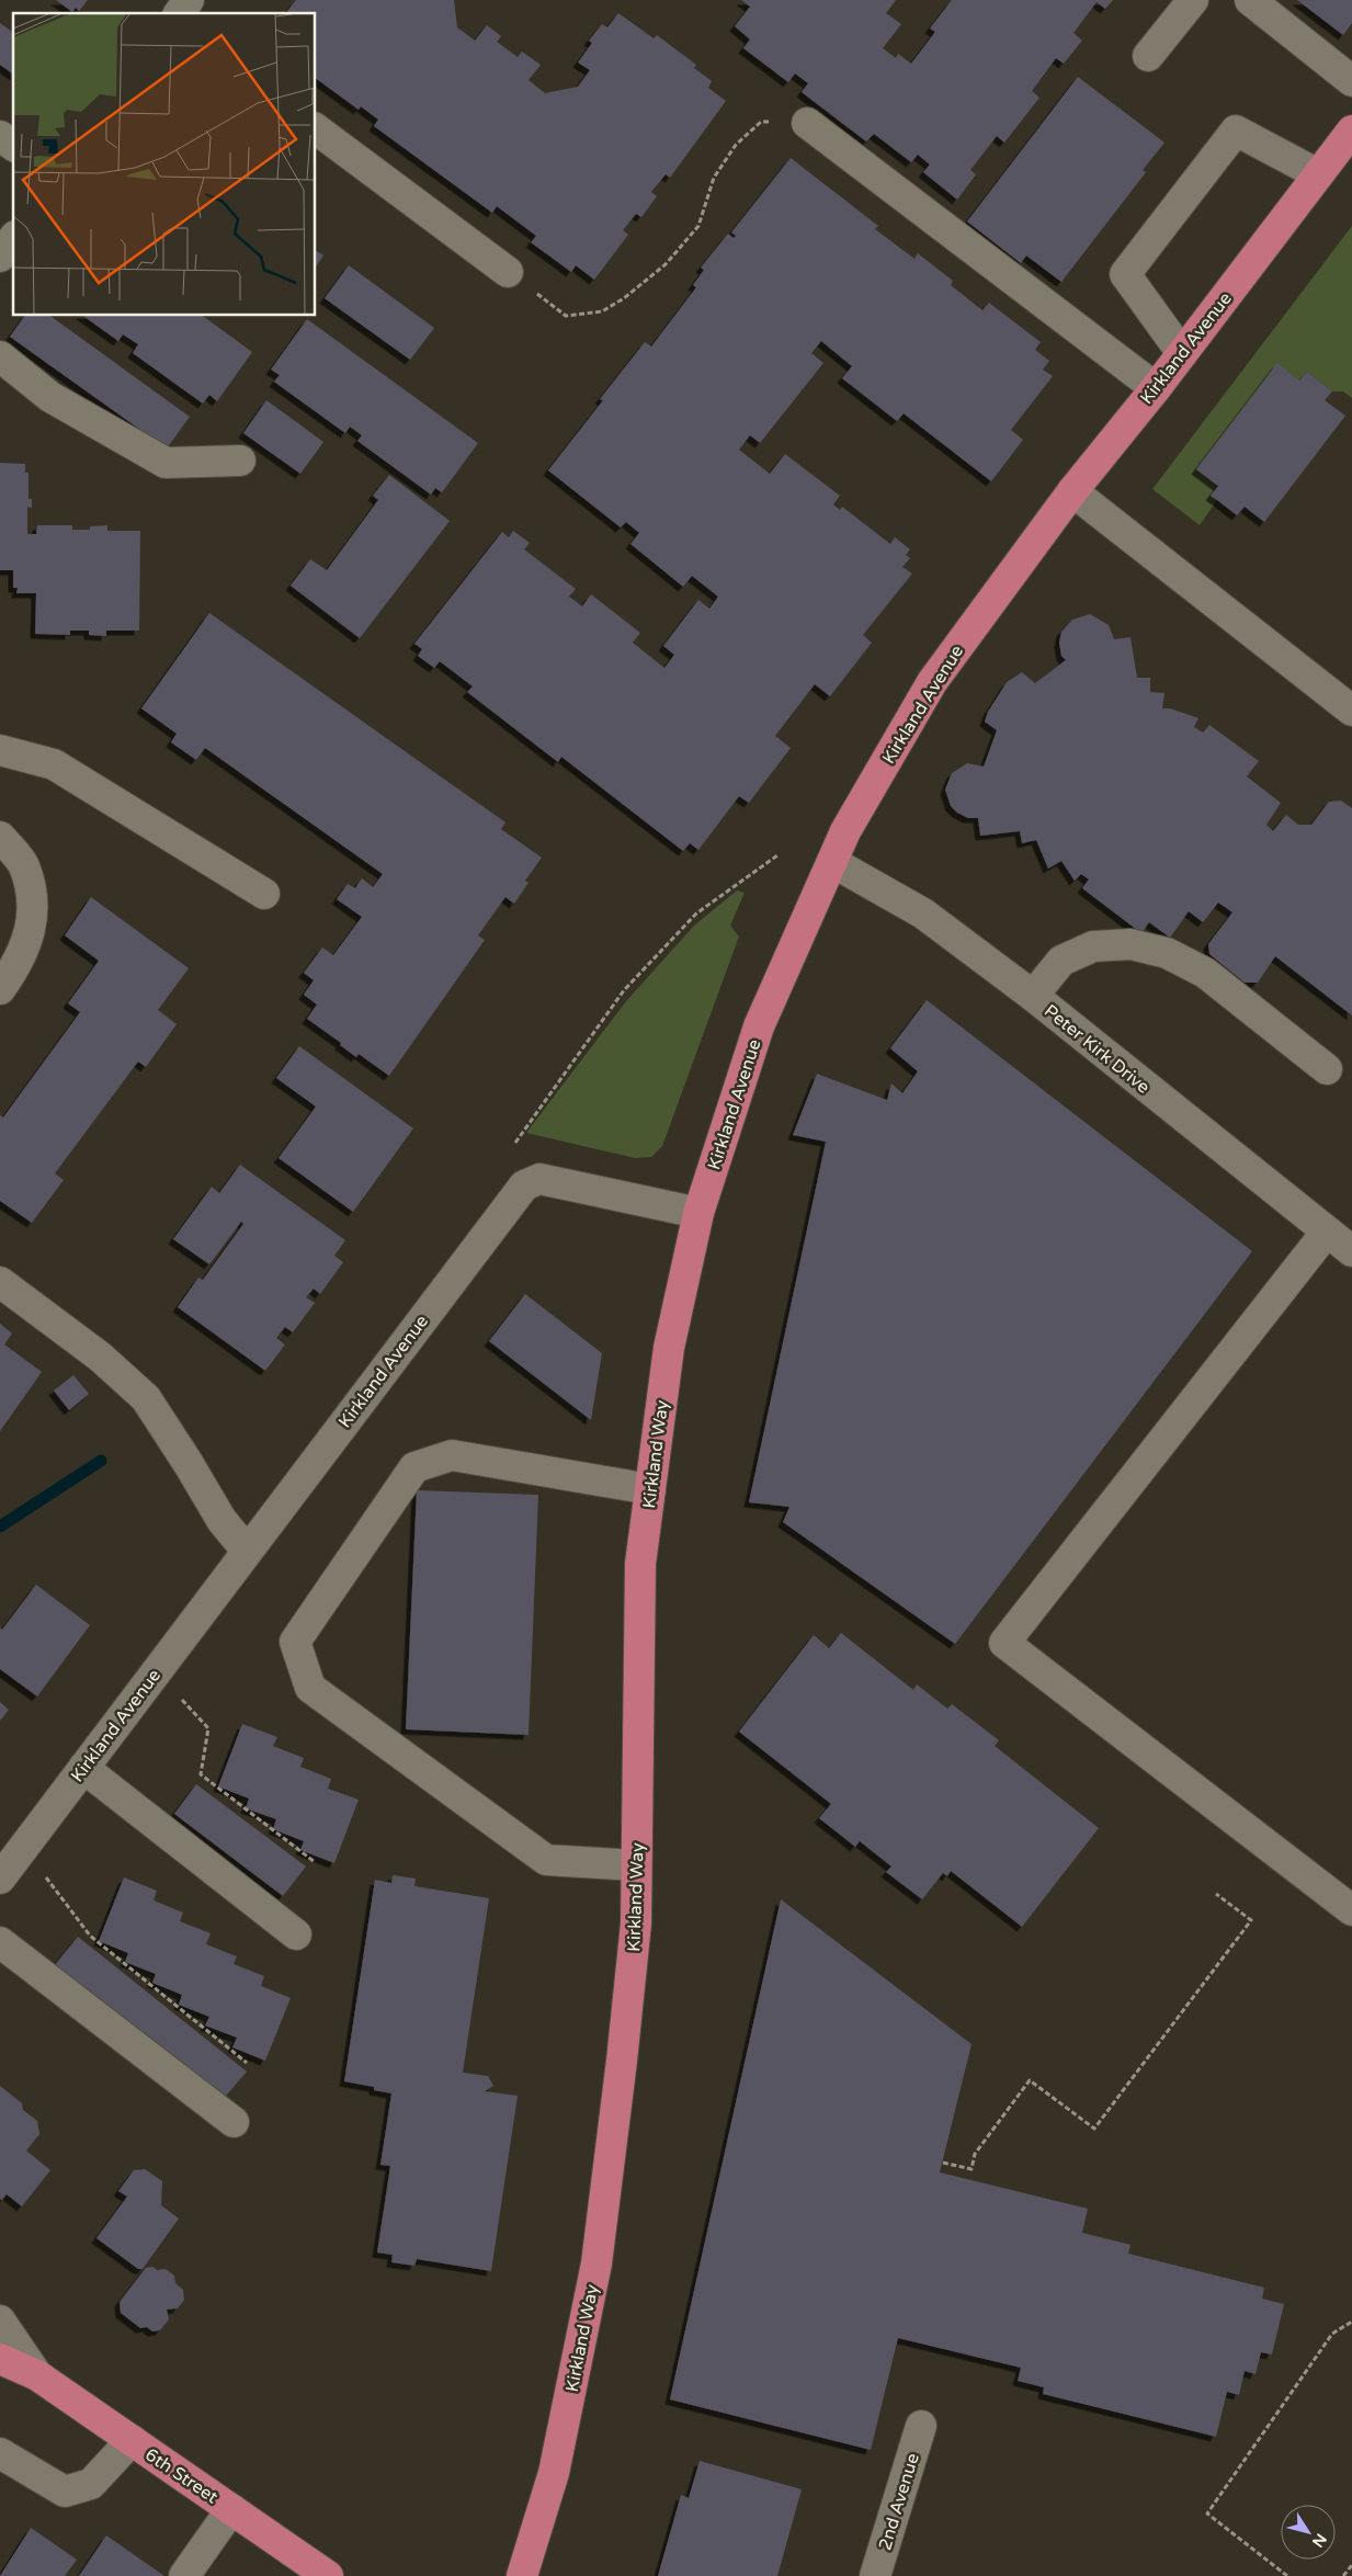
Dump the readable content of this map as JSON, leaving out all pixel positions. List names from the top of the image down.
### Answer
{
  "streets": {
    "main road": ["Kirkland Avenue", "Kirkland Way", "6th Street"],
    "street": ["Peter Kirk Drive", "2nd Avenue"]
  },
  "crossings": [
    ["Kirkland Avenue", "Peter Kirk Drive"],
    ["Kirkland Avenue", "Kirkland Way"]
  ],
  "north": "bottom right"
}
